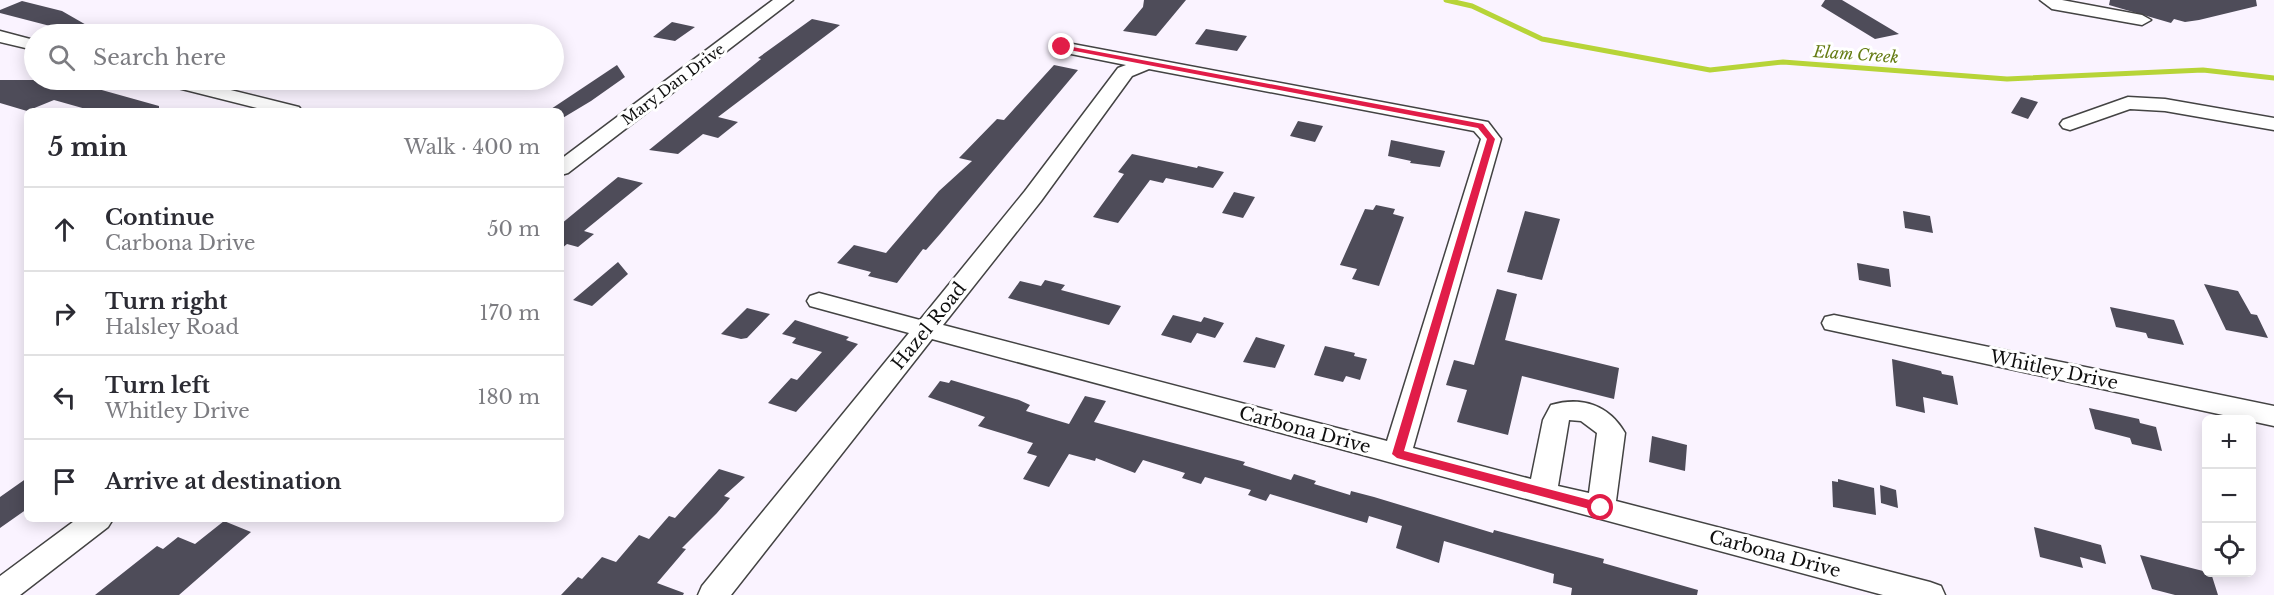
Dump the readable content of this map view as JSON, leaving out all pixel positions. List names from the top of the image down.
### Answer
{
  "streets": {
    "street": [
      "Mary Dan Drive",
      "Hazel Road",
      "Whitley Drive",
      "Carbona Drive"
    ]
  },
  "crossings": [
    ["Hazel Road", "Carbona Drive"]
  ],
  "water": ["Elam Creek"],
  "page": {
    "search": "Search here",
    "heading": ["5 min", "Walk · 400 m"],
    "list": [
      ["Continue", "Carbona Drive", "50 m"],
      ["Turn right", "Halsley Road", "170 m"],
      ["Turn left", "Whitley Drive", "180 m"],
      "Arrive at destination"
    ],
    "map_buttons": ["+", "−"]
  }
}
